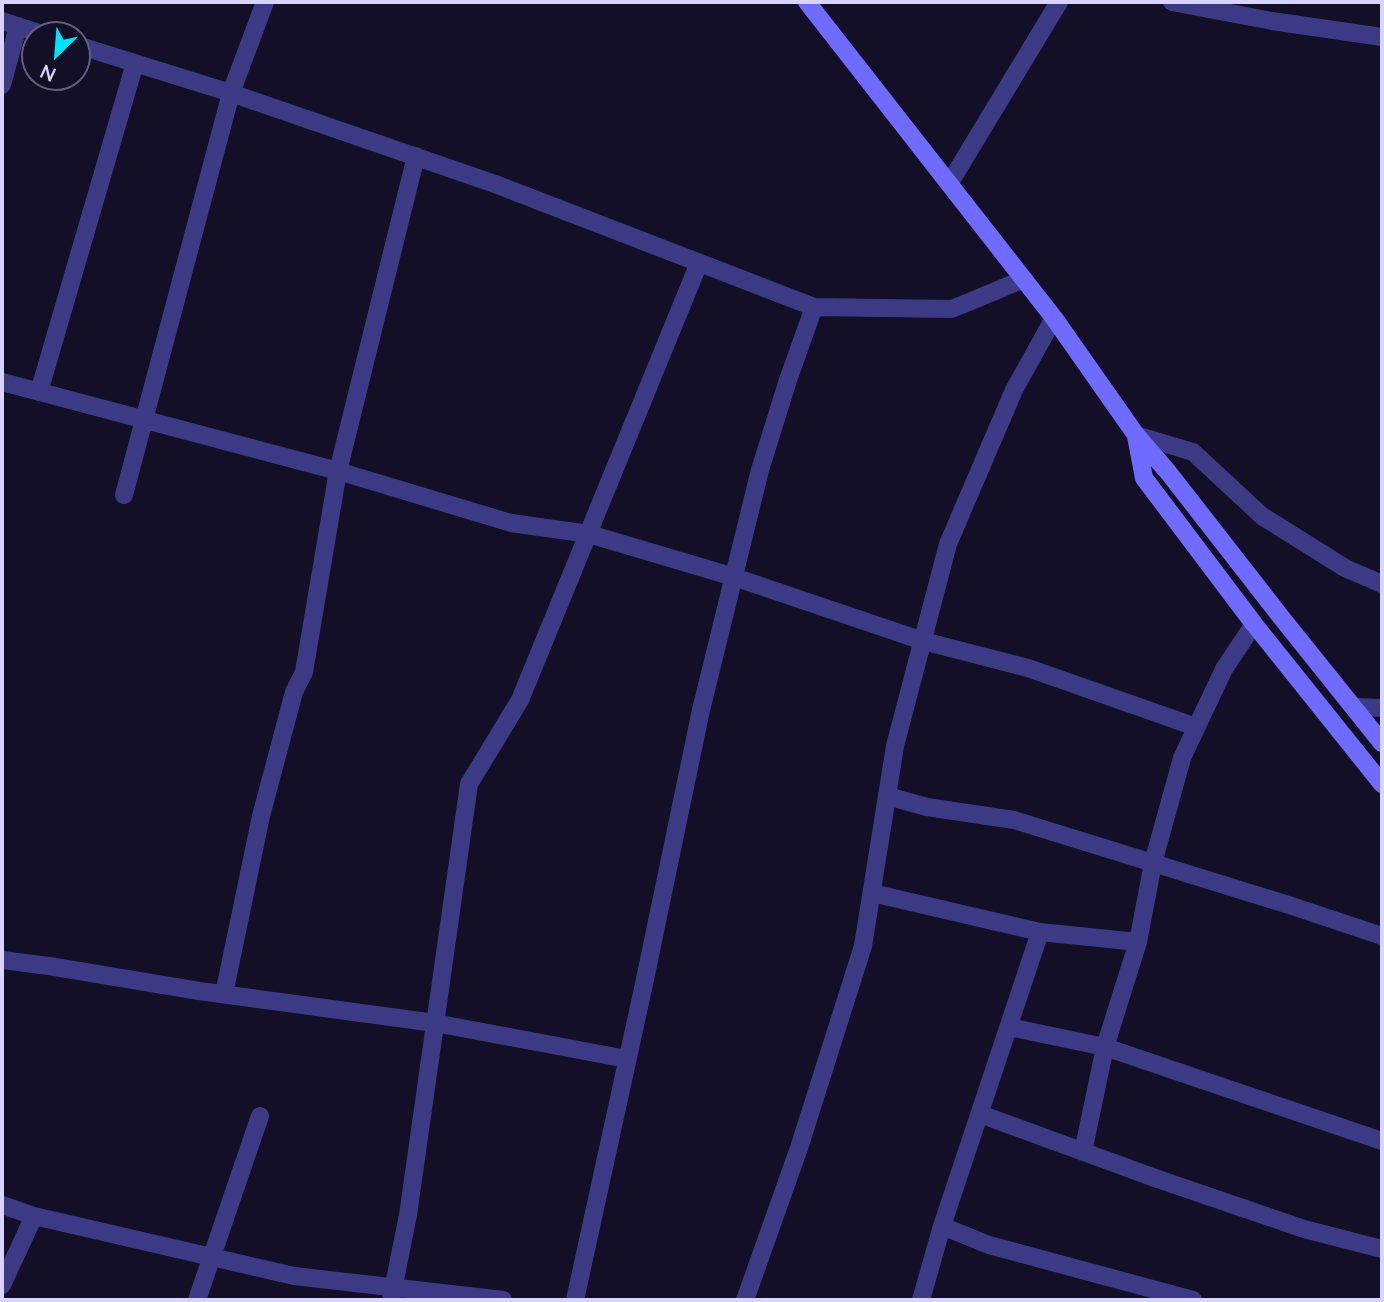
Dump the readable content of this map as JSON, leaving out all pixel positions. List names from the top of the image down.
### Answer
{
  "north": "bottom left"
}
